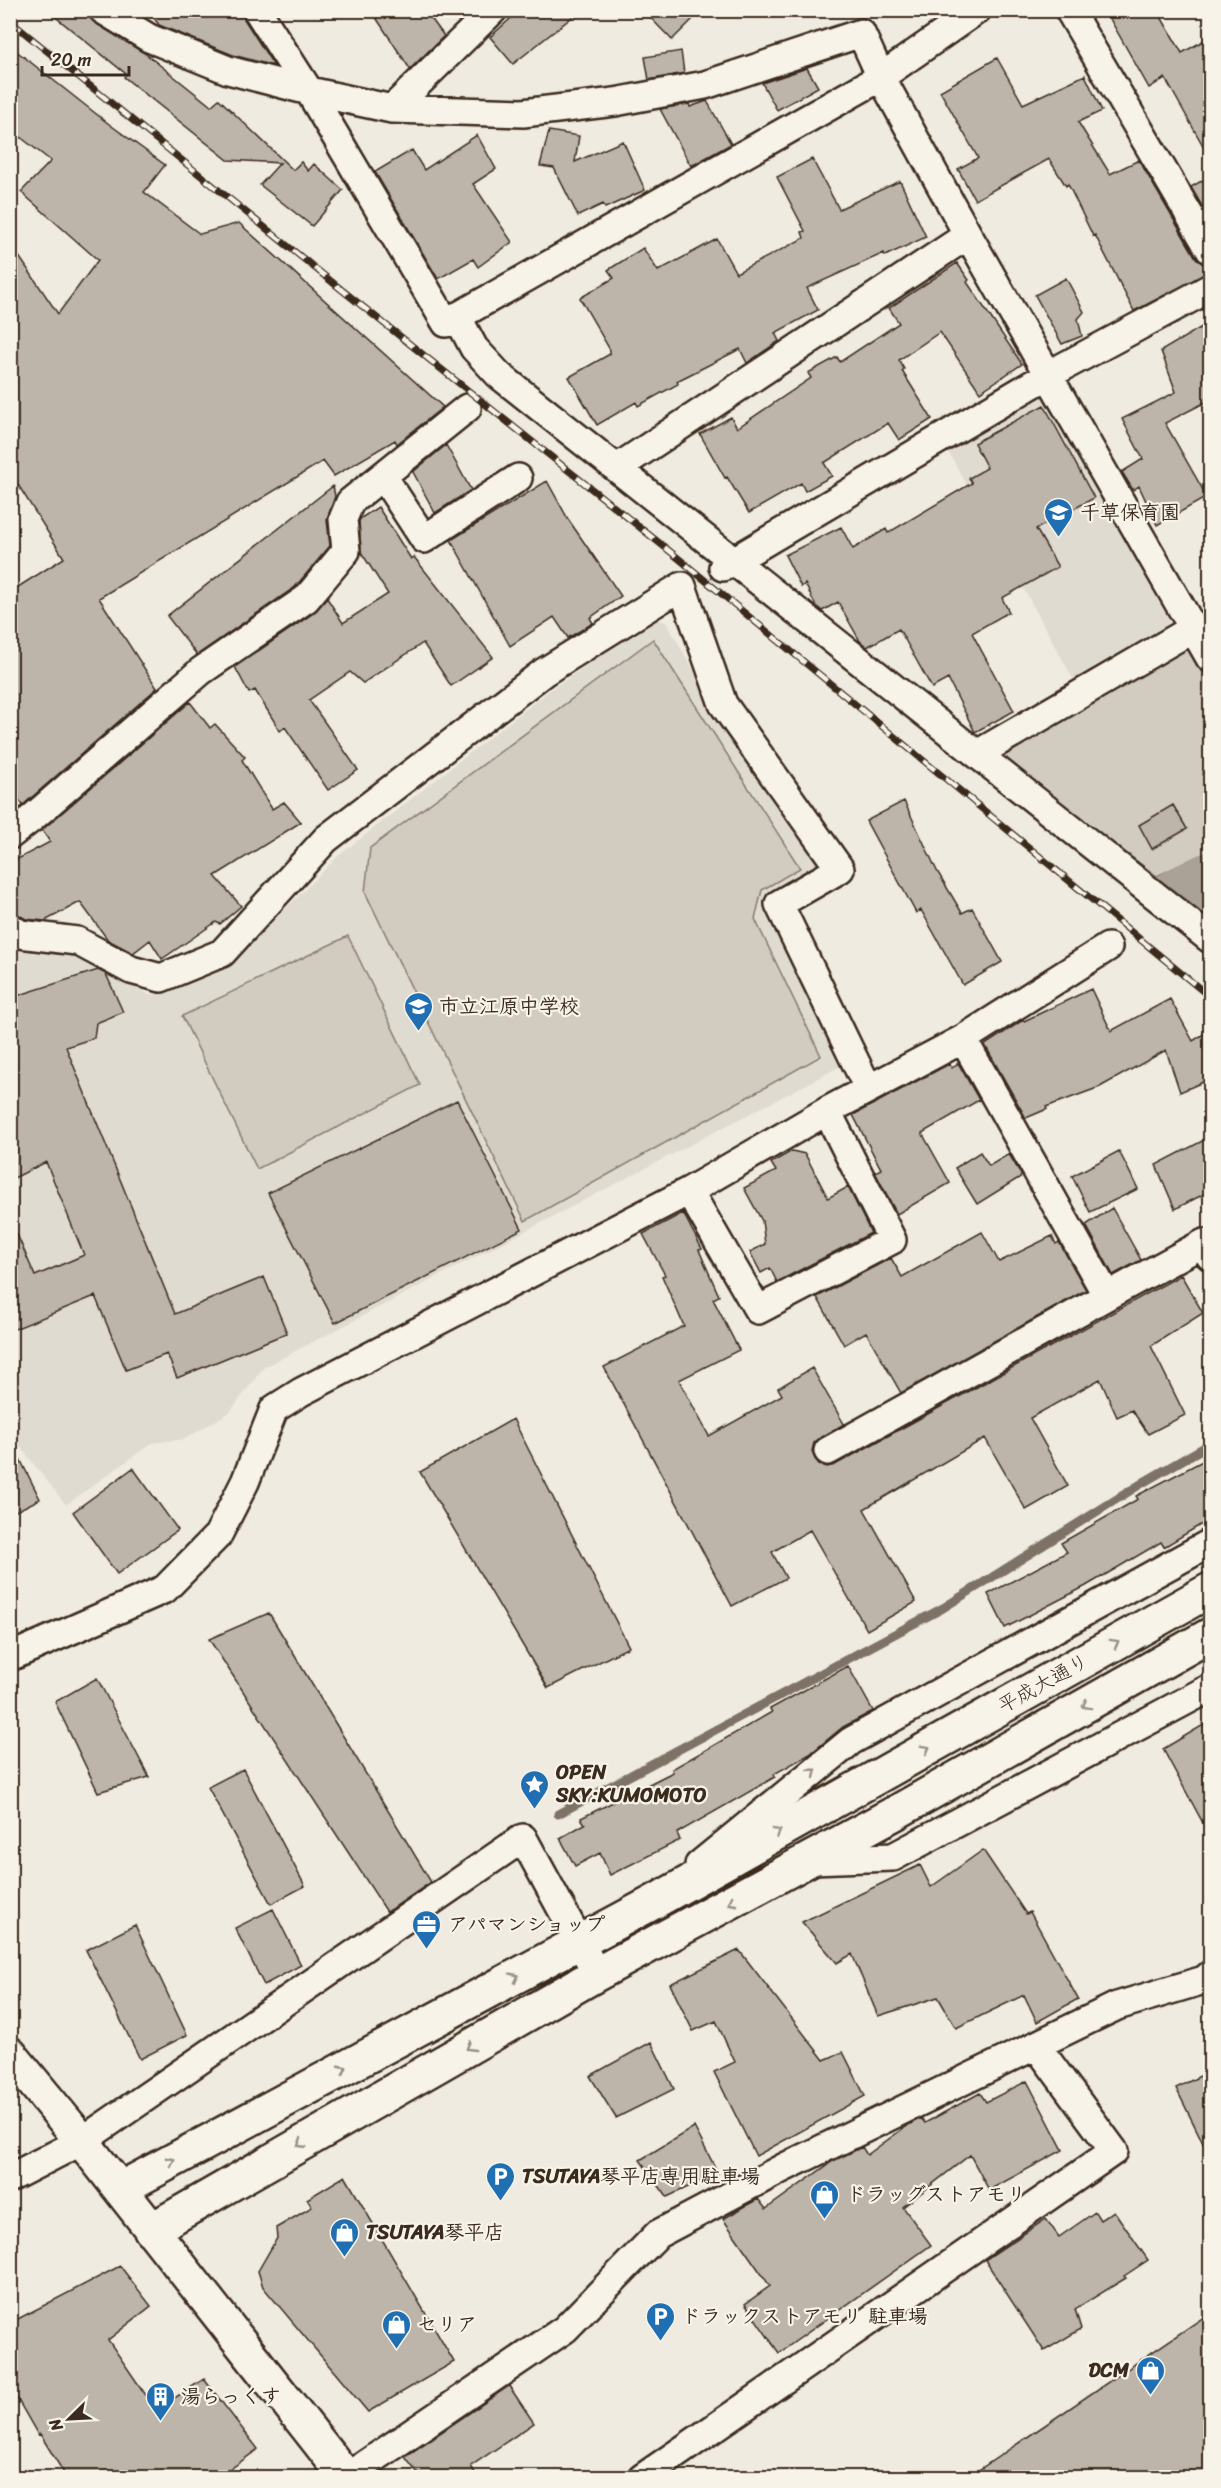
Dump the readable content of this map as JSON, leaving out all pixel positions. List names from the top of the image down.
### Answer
{
  "streets": {
    "street": ["平成大通り"]
  },
  "places": {
    "school or university": ["千草保育園", "市立江原中学校"],
    "place": ["OPEN SKY:KUMOMOTO"],
    "office": ["アパマンショップ"],
    "parking": ["TSUTAYA琴平店専用駐車場", "ドラックストアモリ 駐車場"],
    "shop": [
      "ドラッグストアモリ",
      "TSUTAYA琴平店",
      "セリア",
      "DCM"
    ],
    "building": ["湯らっくす"]
  },
  "scale_bar": "20 m",
  "north": "bottom left"
}
